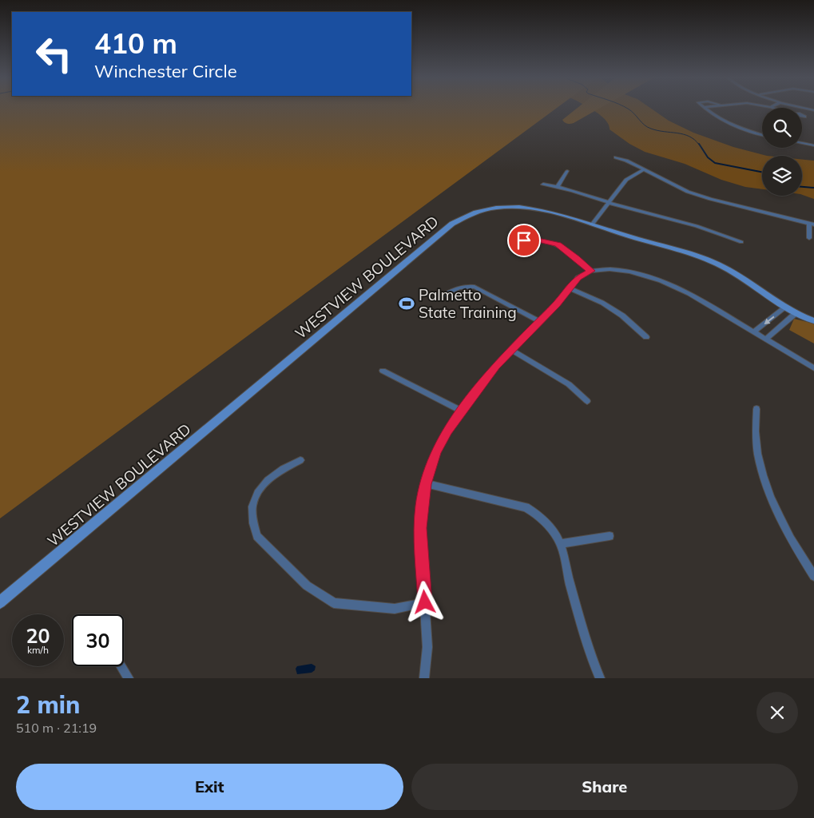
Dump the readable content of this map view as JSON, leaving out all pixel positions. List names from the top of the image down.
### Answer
{
  "streets": {
    "street": ["WESTVIEW BOULEVARD"]
  },
  "places": {
    "sports": ["Palmetto State Training"]
  },
  "page": {
    "turn": ["410 m", "Winchester Circle"],
    "speed": "20 km/h",
    "limit": "30",
    "heading": ["2 min", "510 m · 21:19"],
    "buttons": ["Exit", "Share"]
  }
}
